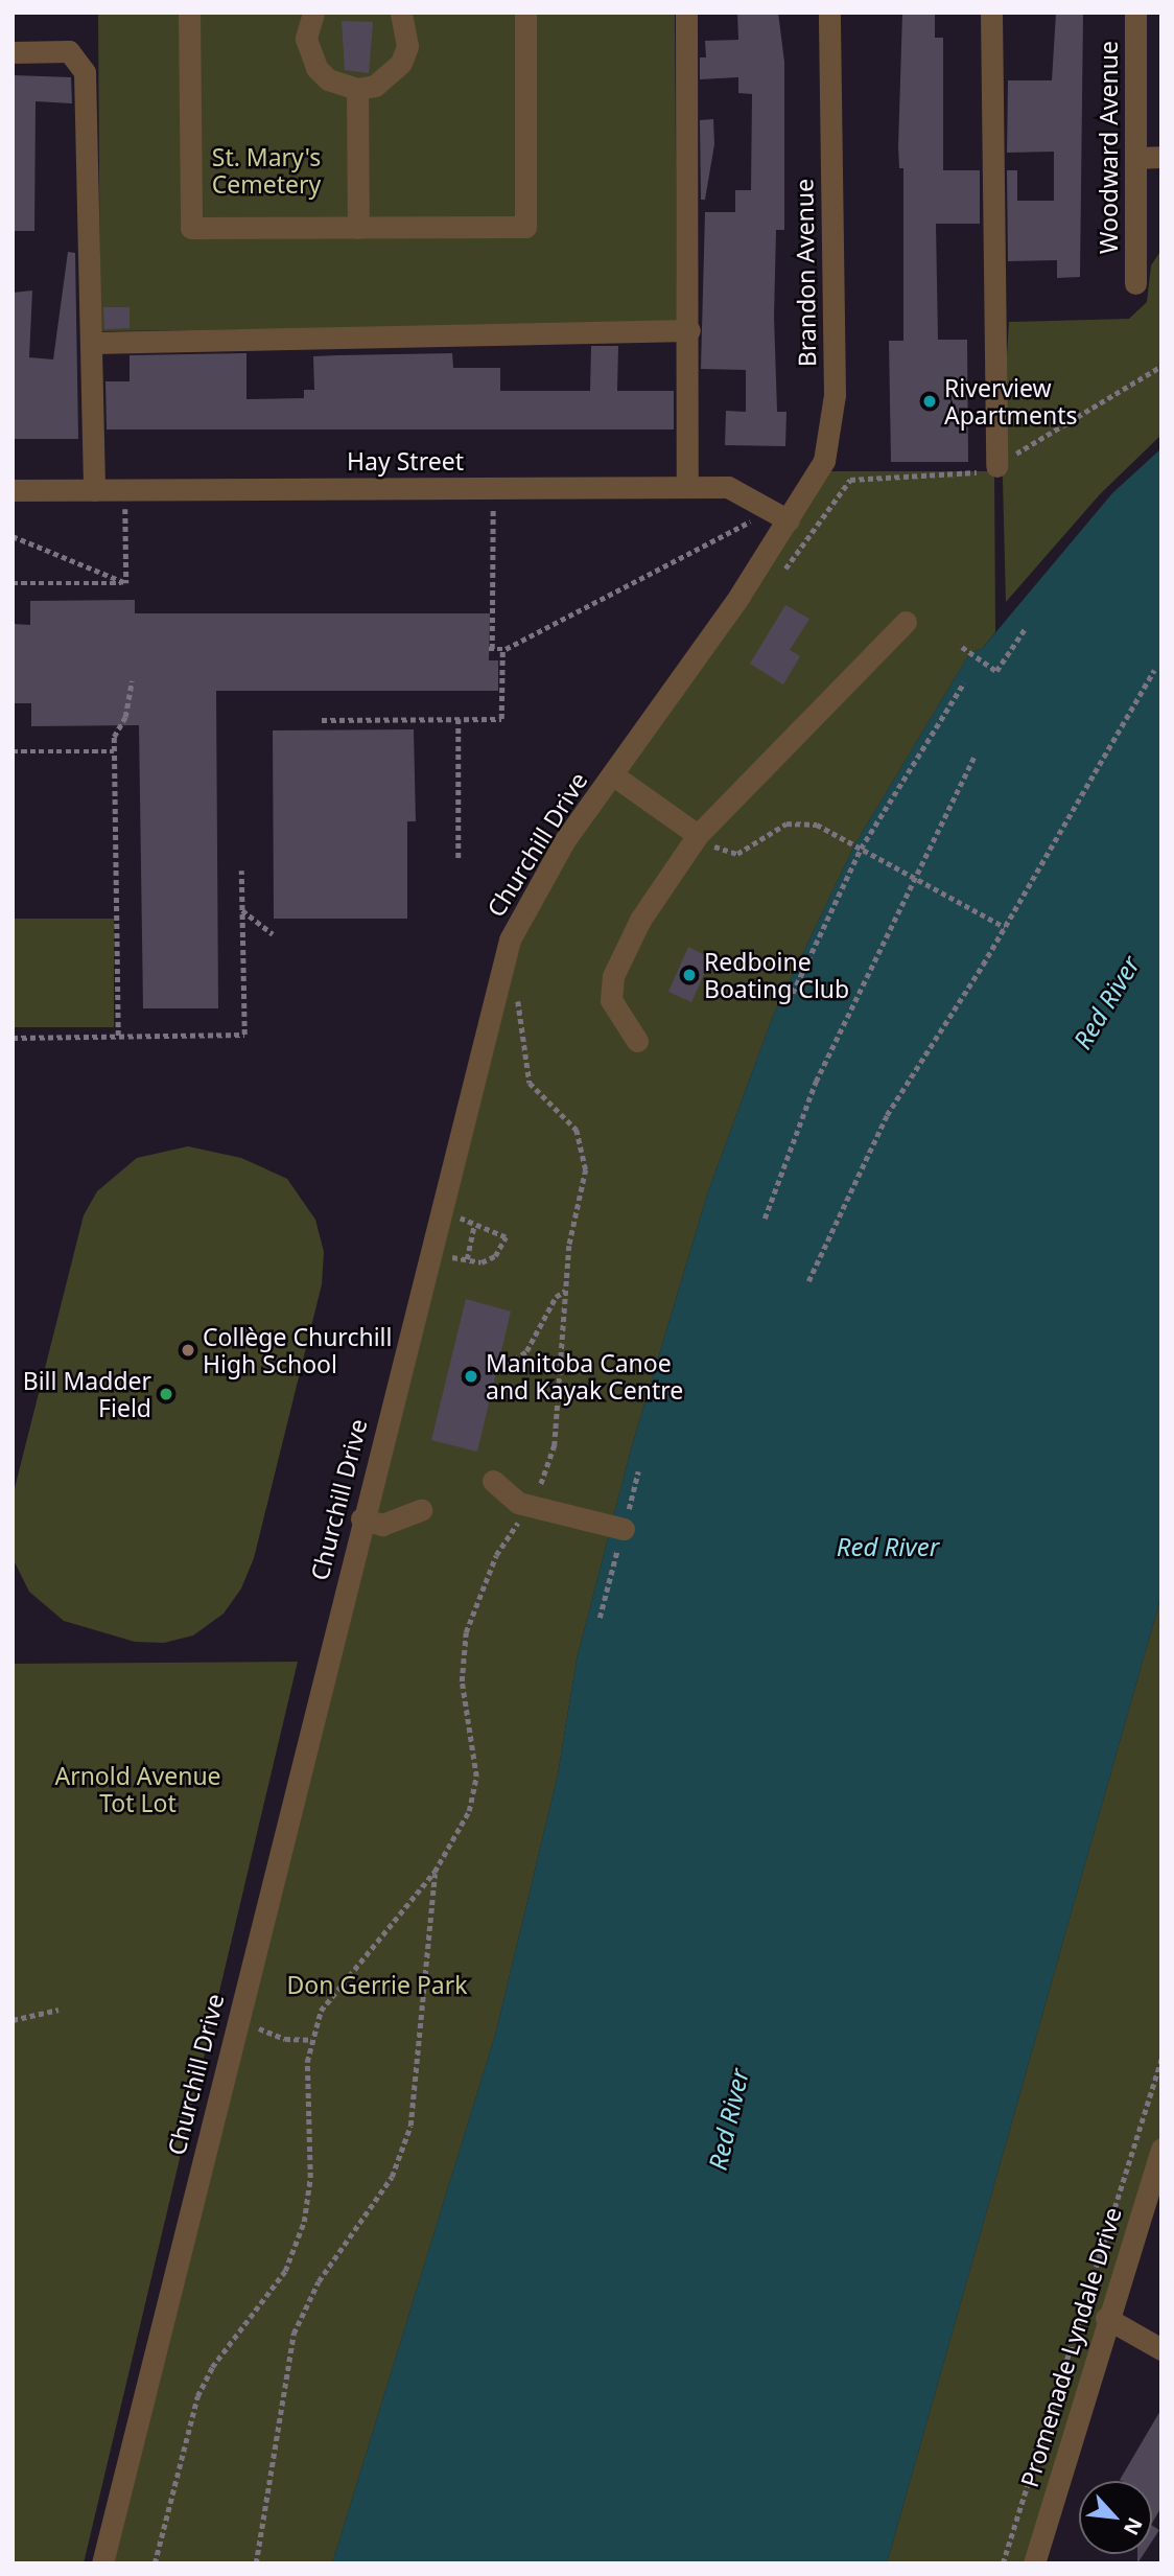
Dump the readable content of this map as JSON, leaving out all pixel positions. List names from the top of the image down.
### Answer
{
  "streets": {
    "street": [
      "Woodward Avenue",
      "Brandon Avenue",
      "Hay Street",
      "Churchill Drive",
      "Promenade Lyndale Drive"
    ]
  },
  "crossings": [
    ["Brandon Avenue", "Hay Street"],
    ["Brandon Avenue", "Churchill Drive"],
    ["Hay Street", "Churchill Drive"]
  ],
  "water": ["Red River"],
  "parks": ["St. Mary's Cemetery", "Arnold Avenue Tot Lot", "Don Gerrie Park"],
  "places": [
    "Riverview Apartments",
    "Redboine Boating Club",
    "Collège Churchill High School",
    "Manitoba Canoe and Kayak Centre",
    "Bill Madder Field"
  ],
  "north": "bottom right"
}
